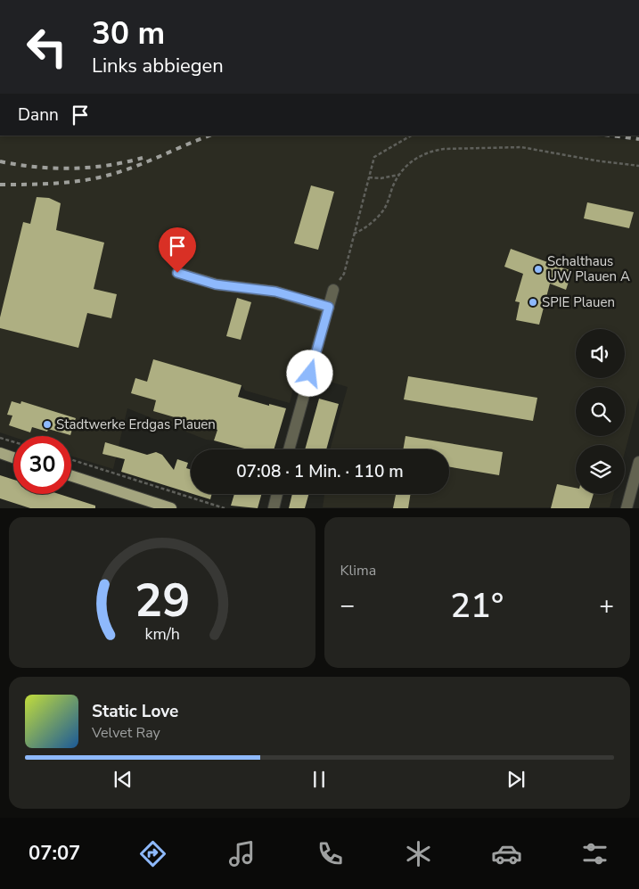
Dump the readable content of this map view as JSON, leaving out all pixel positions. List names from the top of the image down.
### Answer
{
  "places": ["Schalthaus UW Plauen A", "SPIE Plauen", "Stadtwerke Erdgas Plauen"],
  "page": {
    "turn": ["30 m", "Links abbiegen"],
    "then": "Dann",
    "limit": "30",
    "trip": "07:08 · 1 Min. · 110 m",
    "tile": "Klima",
    "heat": ["−", "21°", "+"],
    "song": ["Static Love", "Velvet Ray"],
    "tabs": "07:07",
    "gauge": ["29", "km/h"]
  }
}
